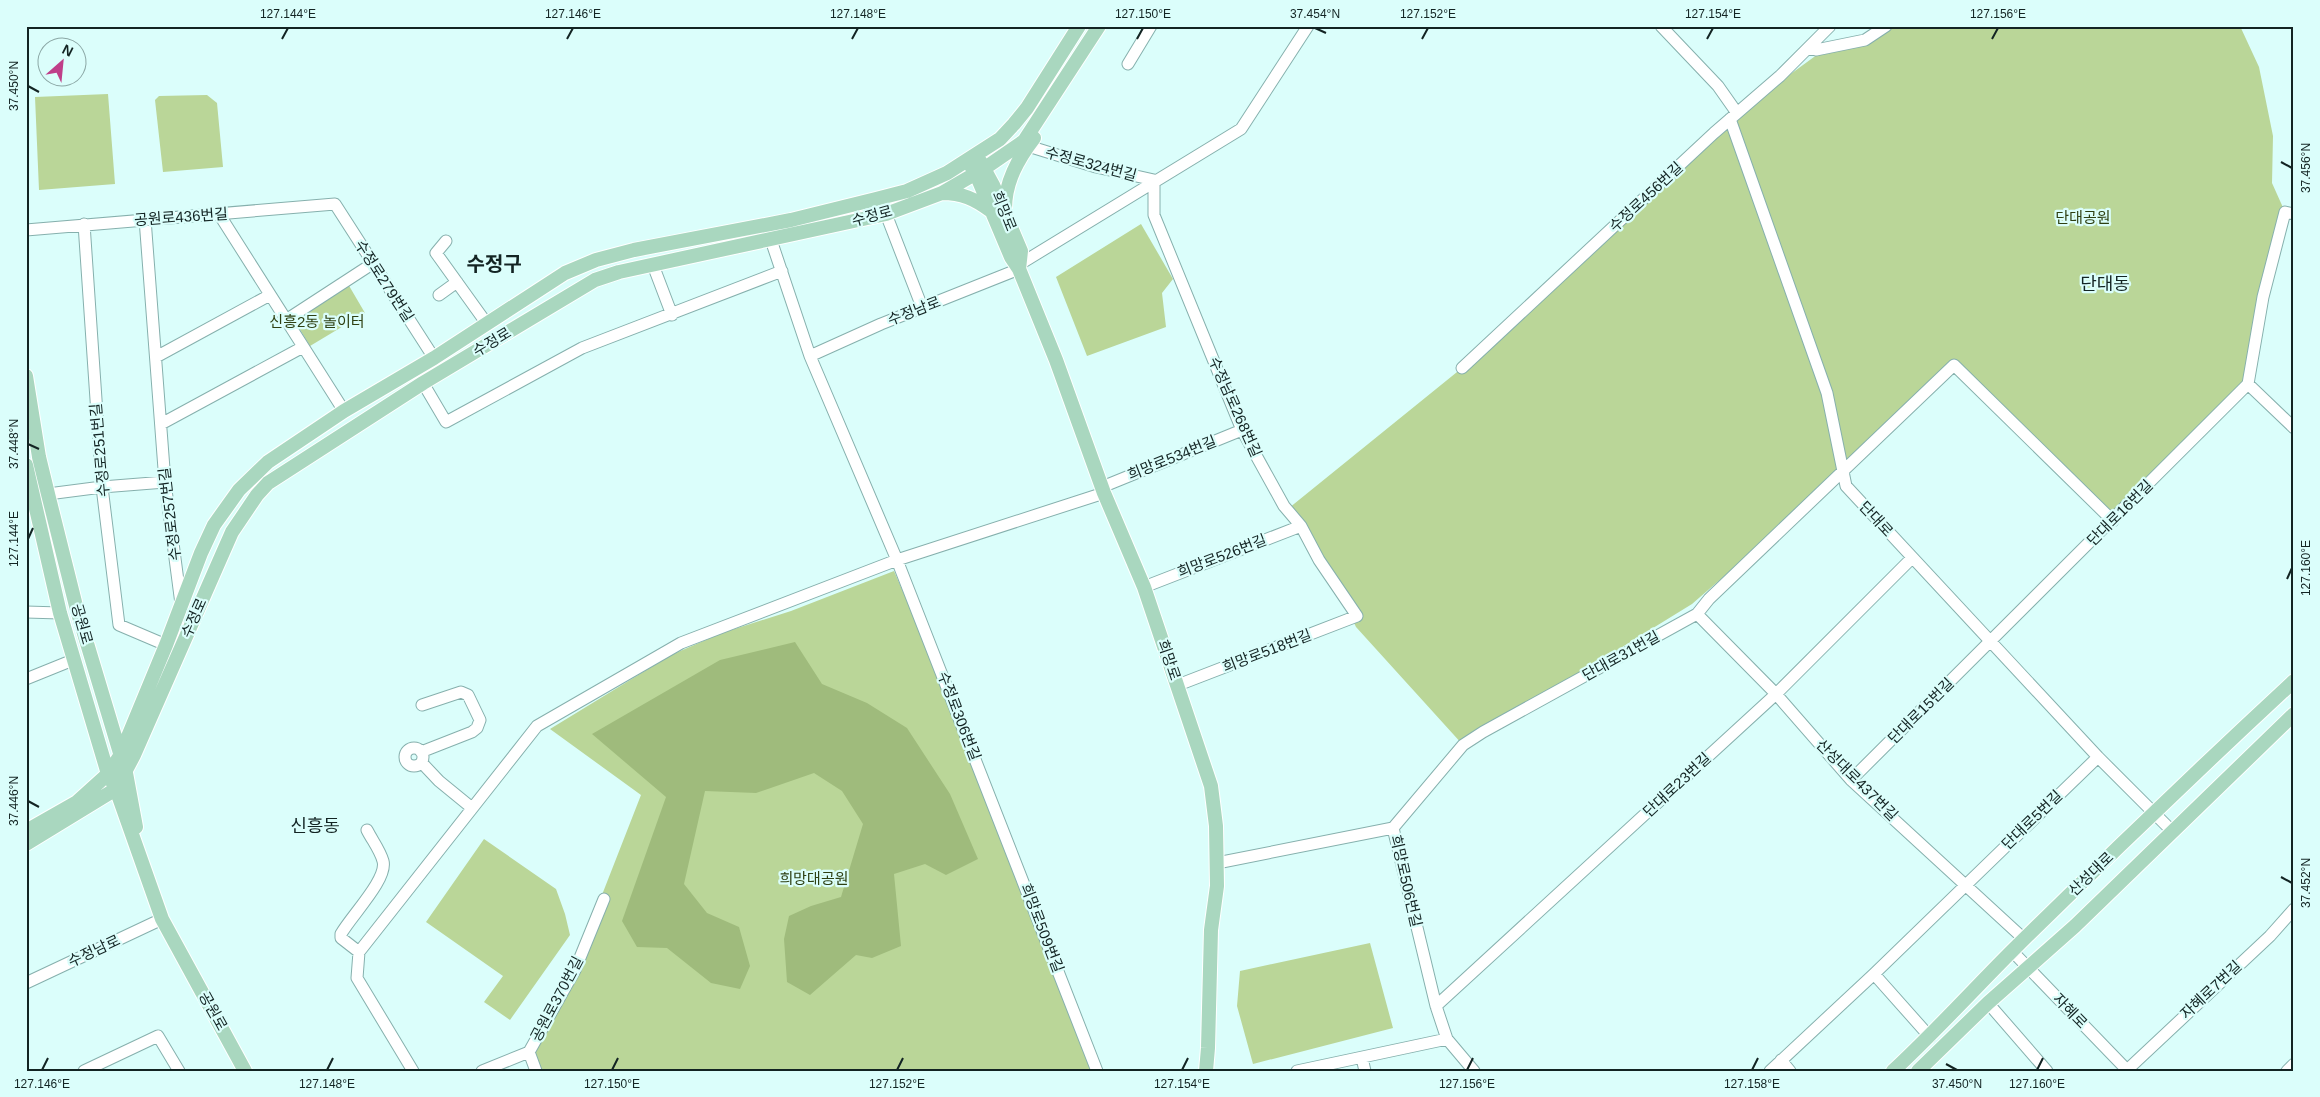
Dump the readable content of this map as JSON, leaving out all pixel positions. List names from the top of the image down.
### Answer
{
  "streets": {
    "main road": [
      "희망로",
      "수정로",
      "공원로",
      "산성대로"
    ],
    "street": [
      "수정로324번길",
      "수정로456번길",
      "공원로436번길",
      "수정로279번길",
      "수정남로",
      "수정남로268번길",
      "수정로251번길",
      "희망로534번길",
      "단대로16번길",
      "수정로257번길",
      "단대로",
      "희망로526번길",
      "희망로518번길",
      "단대로31번길",
      "단대로15번길",
      "수정로306번길",
      "산성대로437번길",
      "단대로23번길",
      "단대로5번길",
      "희망로506번길",
      "희망로509번길",
      "자혜로7번길",
      "공원로370번길",
      "자혜로"
    ]
  },
  "crossings": [
    ["수정로324번길", "수정남로"],
    ["수정로324번길", "수정남로268번길"],
    ["수정로456번길", "단대로"],
    ["희망로", "수정로"],
    ["희망로", "수정남로"],
    ["희망로", "희망로534번길"],
    ["희망로", "희망로526번길"],
    ["희망로", "희망로518번길"],
    ["희망로", "희망로506번길"],
    ["수정로", "수정로279번길"],
    ["수정로", "수정로251번길"],
    ["수정로", "수정로257번길"],
    ["수정로", "공원로"],
    ["수정로", "수정로306번길"],
    ["공원로436번길", "수정로279번길"],
    ["공원로436번길", "수정로251번길"],
    ["공원로436번길", "수정로257번길"],
    ["수정남로", "수정남로268번길"],
    ["수정남로", "공원로"],
    ["수정남로", "수정로306번길"],
    ["수정남로268번길", "희망로534번길"],
    ["수정남로268번길", "희망로526번길"],
    ["수정남로268번길", "희망로518번길"],
    ["희망로534번길", "수정로306번길"],
    ["단대로16번길", "단대로"],
    ["단대로16번길", "단대로31번길"],
    ["단대로16번길", "단대로15번길"],
    ["단대로", "단대로31번길"],
    ["단대로", "단대로15번길"],
    ["단대로", "단대로23번길"],
    ["단대로", "단대로5번길"],
    ["단대로", "산성대로"],
    ["단대로31번길", "산성대로437번길"],
    ["단대로31번길", "희망로506번길"],
    ["단대로15번길", "산성대로437번길"],
    ["수정로306번길", "희망로509번길"],
    ["산성대로437번길", "단대로23번길"],
    ["산성대로437번길", "단대로5번길"],
    ["산성대로437번길", "산성대로"],
    ["단대로23번길", "희망로506번길"],
    ["산성대로", "자혜로"],
    ["자혜로7번길", "자혜로"]
  ],
  "districts": ["수정구", "단대동", "신흥동"],
  "parks": ["단대공원", "신흥2동 놀이터", "희망대공원"],
  "north": "top right",
  "coordinates": [
    "127.144°E",
    "127.146°E",
    "127.148°E",
    "127.150°E",
    "37.454°N",
    "127.152°E",
    "127.154°E",
    "127.156°E",
    "37.450°N",
    "37.456°N",
    "37.448°N",
    "127.160°E",
    "37.446°N",
    "37.452°N",
    "127.158°E"
  ]
}
